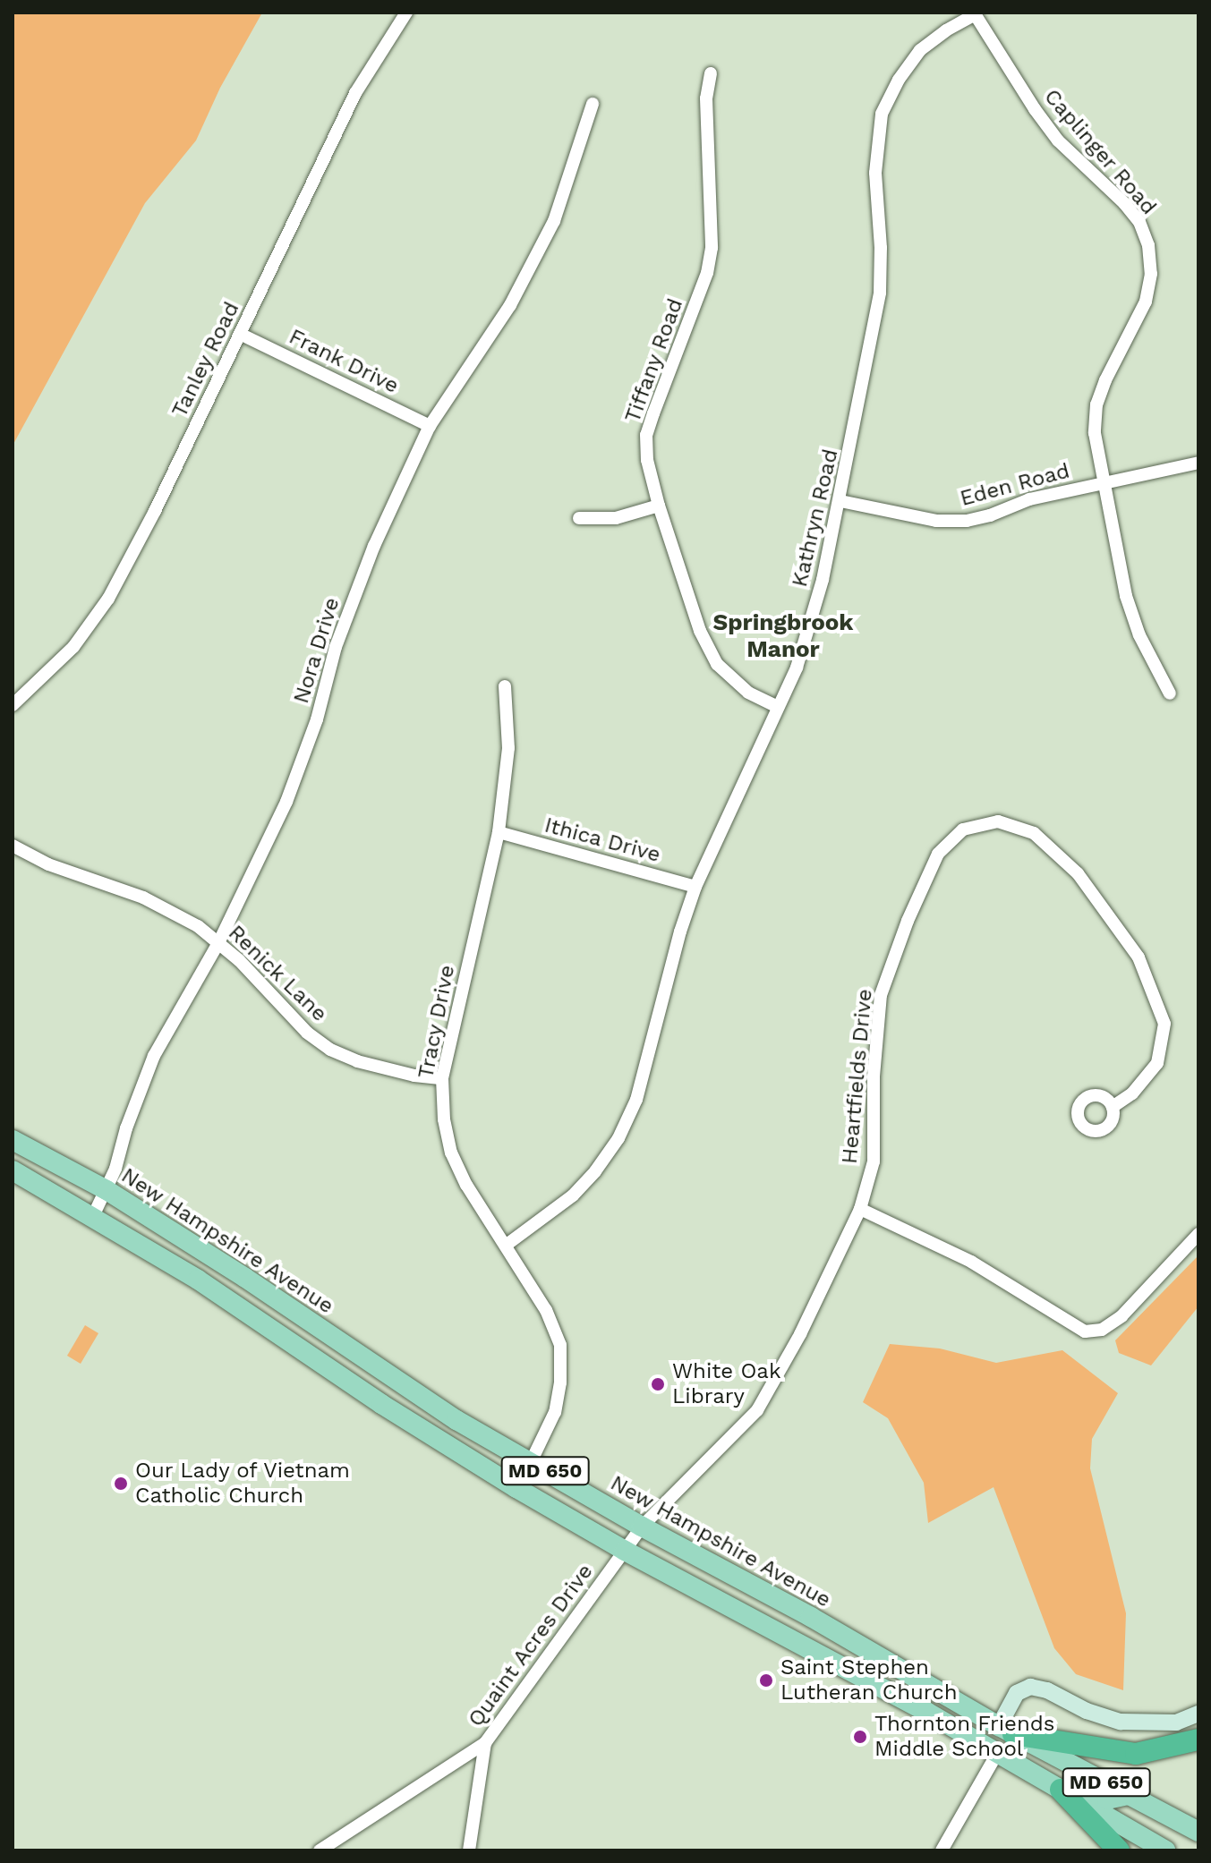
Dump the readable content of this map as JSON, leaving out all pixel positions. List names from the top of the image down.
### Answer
{
  "streets": {
    "main road": ["New Hampshire Avenue", "MD 650"],
    "street": [
      "Caplinger Road",
      "Tanley Road",
      "Tiffany Road",
      "Frank Drive",
      "Eden Road",
      "Kathryn Road",
      "Nora Drive",
      "Ithica Drive",
      "Renick Lane",
      "Tracy Drive",
      "Heartfields Drive",
      "Quaint Acres Drive"
    ]
  },
  "crossings": [
    ["Caplinger Road", "Eden Road"],
    ["Caplinger Road", "Kathryn Road"],
    ["Tanley Road", "Frank Drive"],
    ["Tiffany Road", "Kathryn Road"],
    ["Frank Drive", "Nora Drive"],
    ["Eden Road", "Kathryn Road"],
    ["Kathryn Road", "Ithica Drive"],
    ["Kathryn Road", "Tracy Drive"],
    ["Nora Drive", "Renick Lane"],
    ["Nora Drive", "New Hampshire Avenue"],
    ["Nora Drive", "MD 650"],
    ["Ithica Drive", "Tracy Drive"],
    ["Renick Lane", "Tracy Drive"],
    ["Tracy Drive", "New Hampshire Avenue"],
    ["Heartfields Drive", "New Hampshire Avenue"],
    ["Heartfields Drive", "MD 650"],
    ["Heartfields Drive", "Quaint Acres Drive"],
    ["MD 650", "Quaint Acres Drive"]
  ],
  "districts": ["Springbrook Manor"],
  "places": [
    "White Oak Library",
    "Our Lady of Vietnam Catholic Church",
    "Saint Stephen Lutheran Church",
    "Thornton Friends Middle School"
  ]
}
